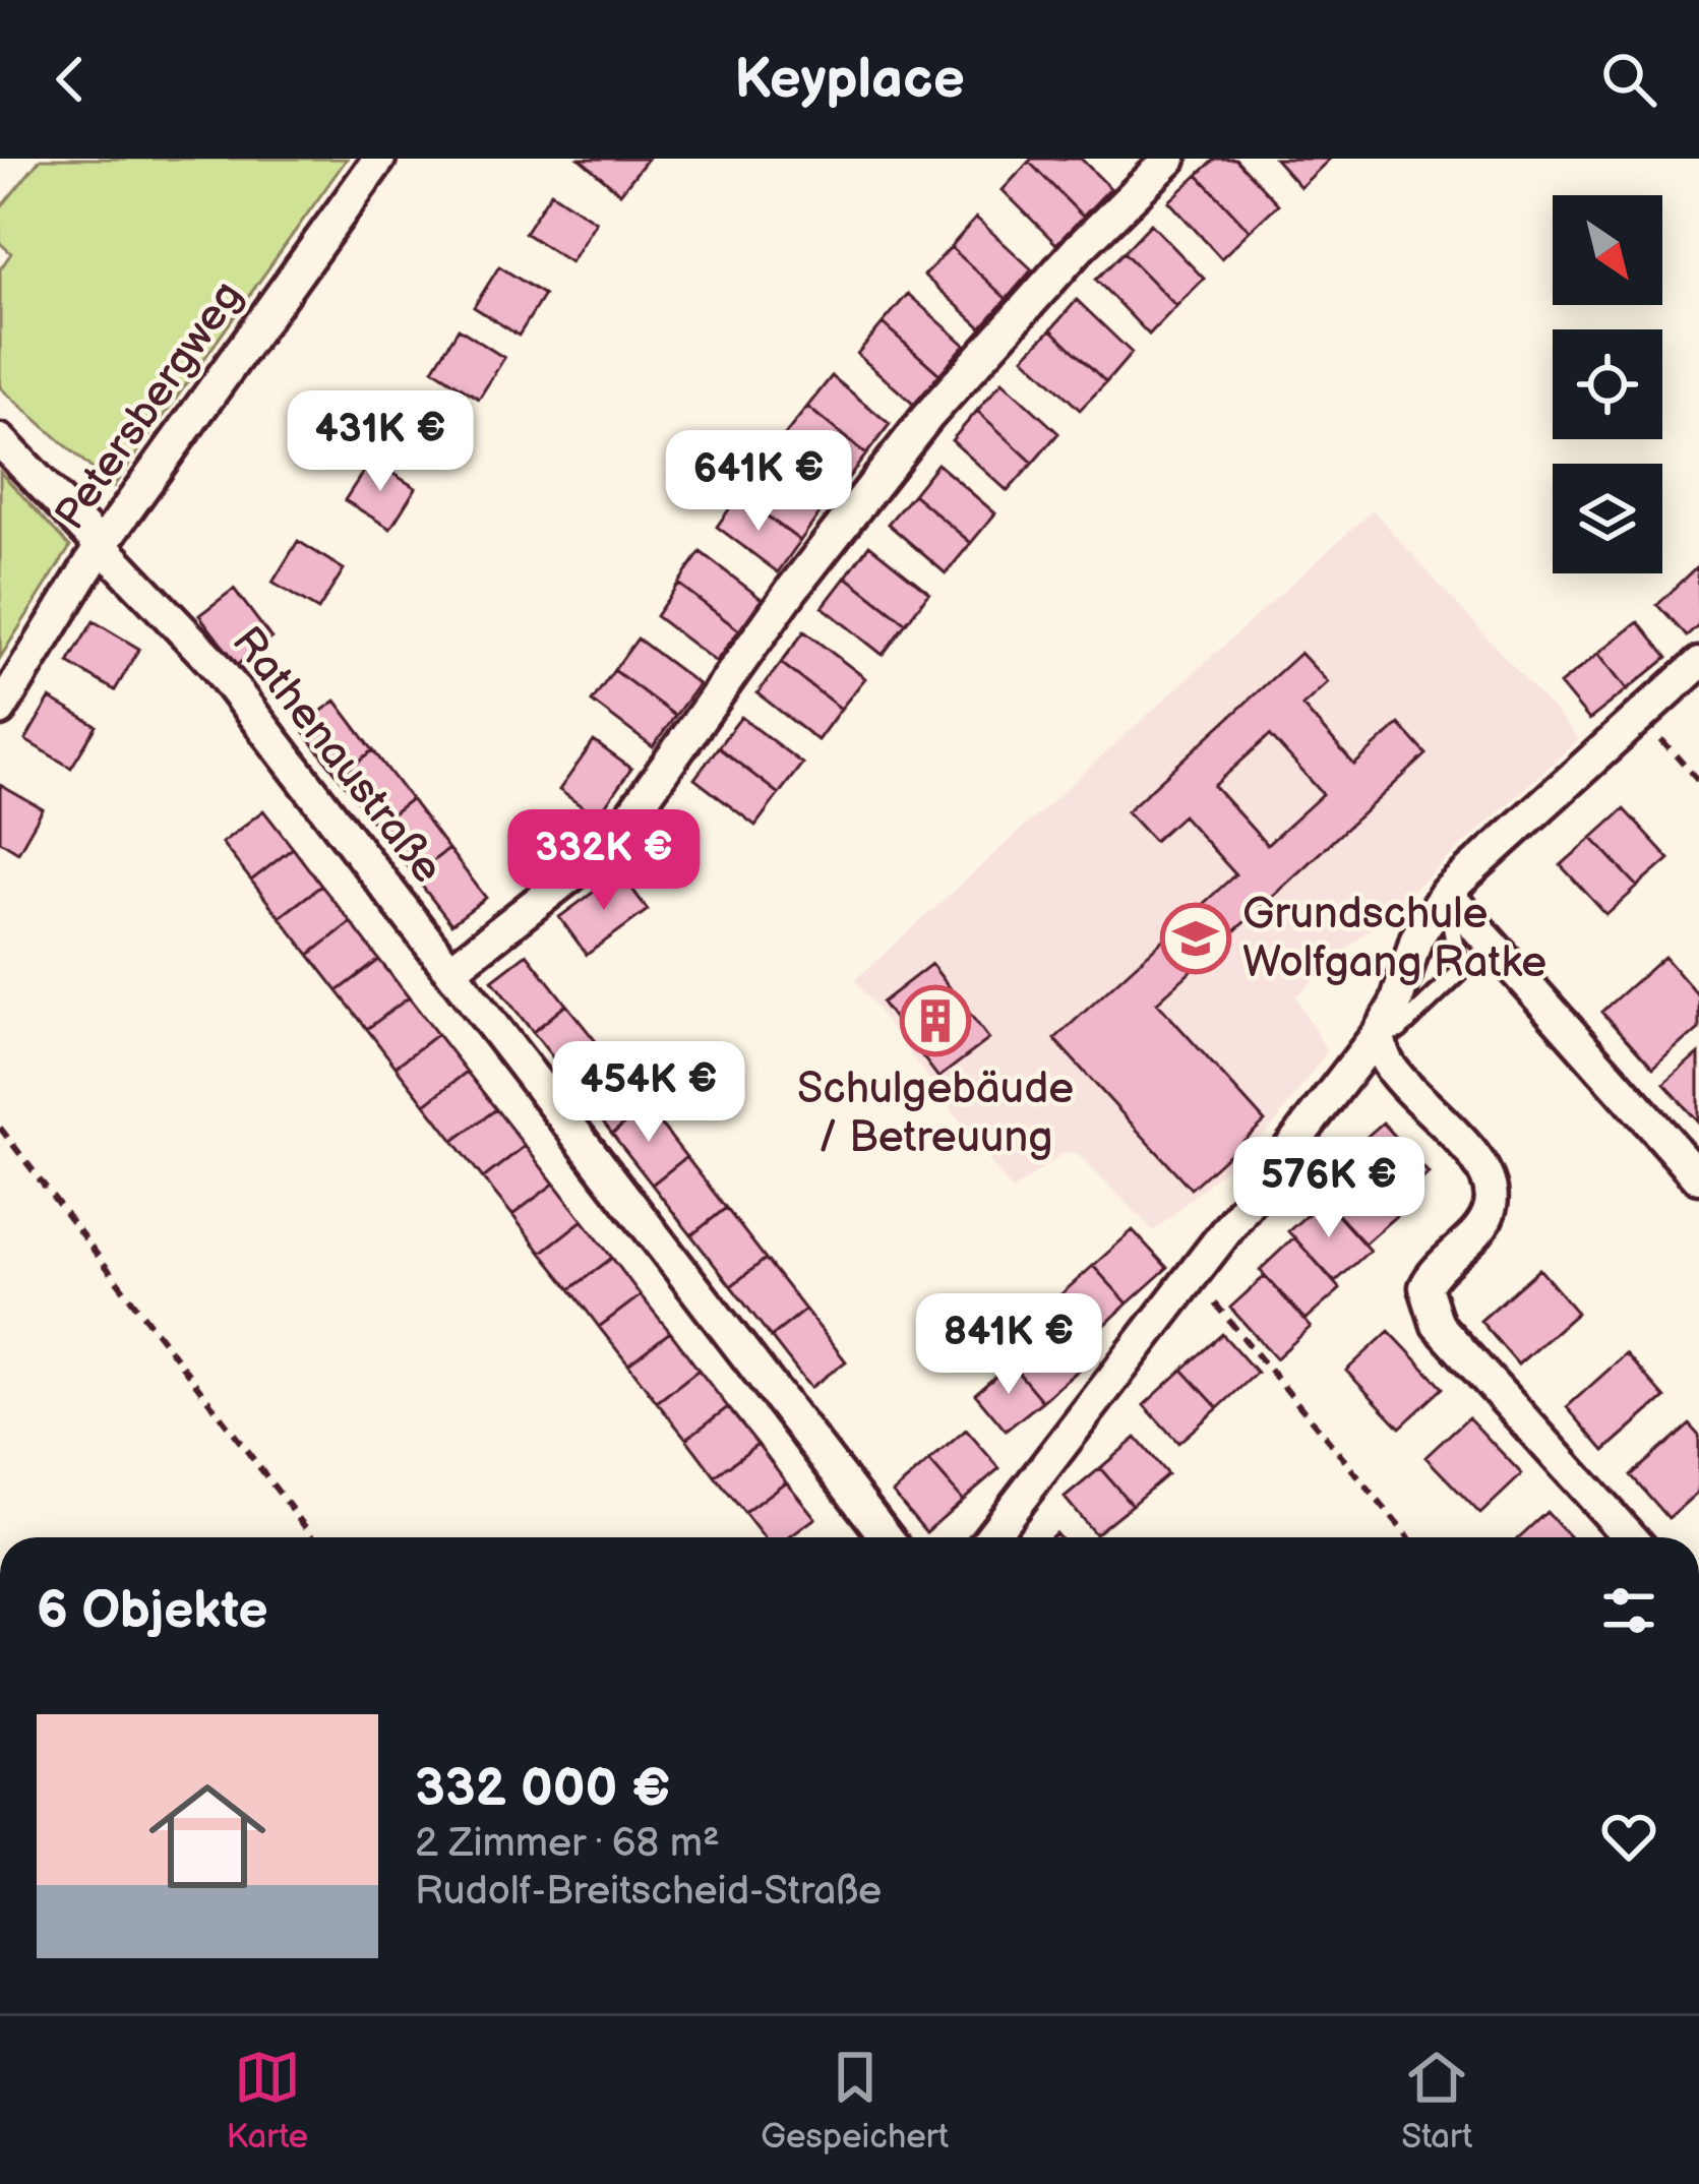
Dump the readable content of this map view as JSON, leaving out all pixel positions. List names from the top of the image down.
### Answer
{
  "streets": {
    "street": ["Petersbergweg", "Rathenaustraße"]
  },
  "crossings": [
    ["Petersbergweg", "Rathenaustraße"]
  ],
  "places": {
    "school or university": ["Grundschule Wolfgang Ratke"],
    "building": ["Schulgebäude / Betreuung"]
  },
  "north": "bottom right",
  "page": {
    "header": "Keyplace",
    "price": [
      "431K €",
      "641K €",
      "332K €",
      "454K €",
      "576K €",
      "841K €"
    ],
    "heading": "6 Objekte",
    "list": [
      {
        "name": "332 000 €",
        "note": "2 Zimmer · 68 m² · Rudolf-Breitscheid-Straße"
      }
    ],
    "tabs": ["Karte", "Gespeichert", "Start"]
  }
}
